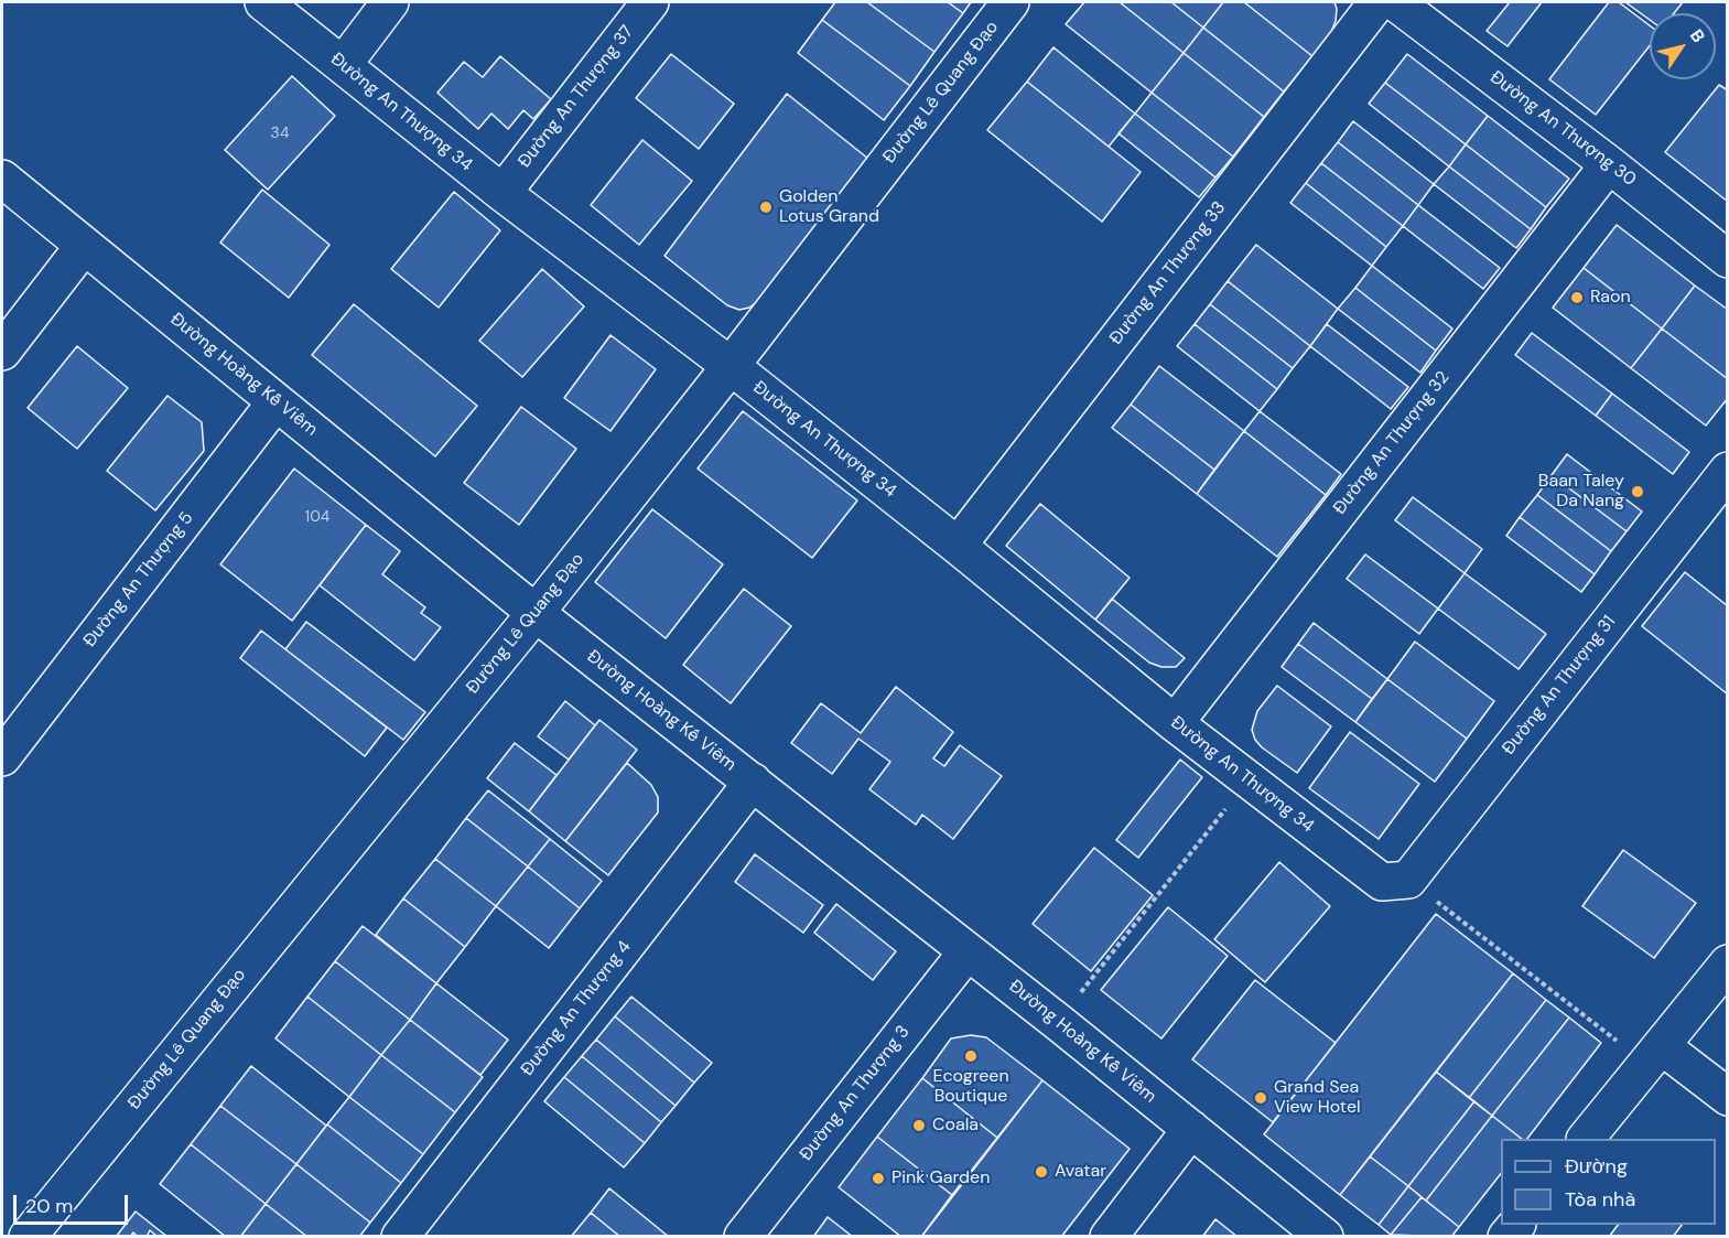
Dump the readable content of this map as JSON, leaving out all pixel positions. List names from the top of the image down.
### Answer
{
  "streets": {
    "street": [
      "Đường Lê Quang Đạo",
      "Đường An Thượng 37",
      "Đường An Thượng 34",
      "Đường An Thượng 30",
      "Đường An Thượng 33",
      "Đường Hoàng Kế Viêm",
      "Đường An Thượng 32",
      "Đường An Thượng 5",
      "Đường An Thượng 31",
      "Đường An Thượng 4",
      "Đường An Thượng 3"
    ]
  },
  "crossings": [
    ["Đường Lê Quang Đạo", "Đường An Thượng 34"],
    ["Đường Lê Quang Đạo", "Đường Hoàng Kế Viêm"],
    ["Đường An Thượng 37", "Đường An Thượng 34"],
    ["Đường An Thượng 34", "Đường An Thượng 33"],
    ["Đường An Thượng 34", "Đường An Thượng 32"],
    ["Đường An Thượng 34", "Đường An Thượng 31"],
    ["Đường An Thượng 30", "Đường An Thượng 32"],
    ["Đường Hoàng Kế Viêm", "Đường An Thượng 5"],
    ["Đường Hoàng Kế Viêm", "Đường An Thượng 4"],
    ["Đường Hoàng Kế Viêm", "Đường An Thượng 3"]
  ],
  "places": [
    "Golden Lotus Grand",
    "Raon",
    "Baan Taley Da Nang",
    "Ecogreen Boutique",
    "Grand Sea View Hotel",
    "Coala",
    "Avatar",
    "Pink Garden"
  ],
  "house_numbers": ["34", "104"],
  "legend": ["Đường", "Tòa nhà"],
  "scale_bar": "20 m",
  "north": "top right"
}
